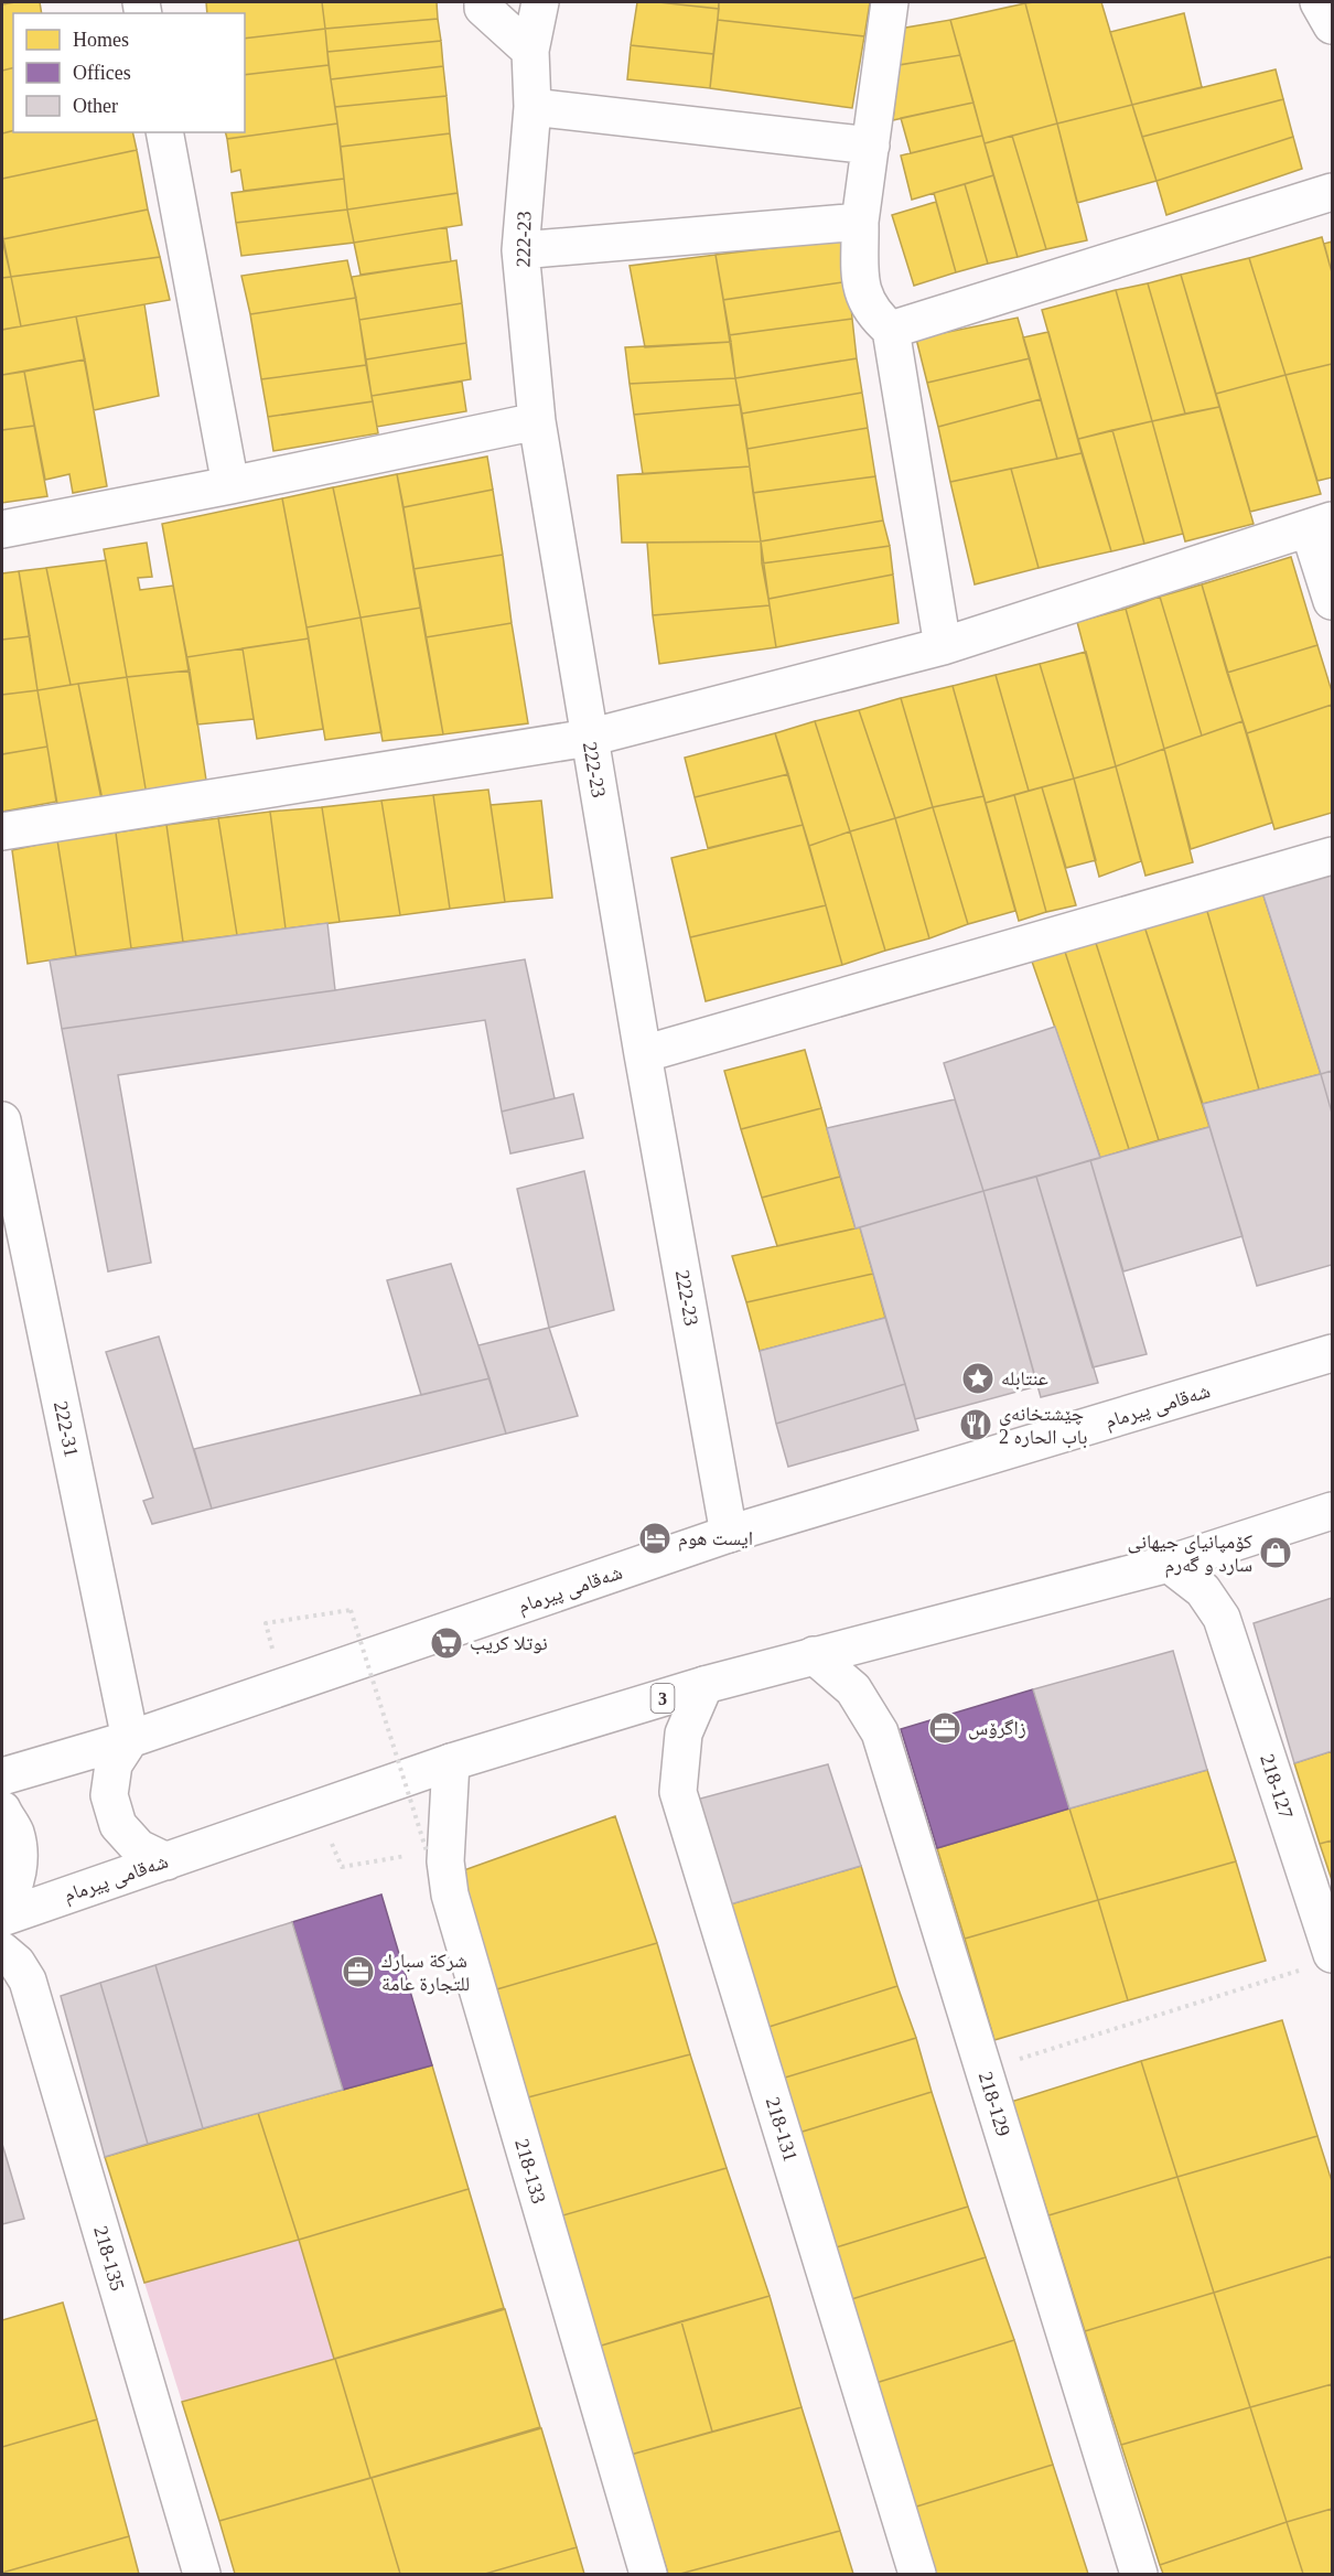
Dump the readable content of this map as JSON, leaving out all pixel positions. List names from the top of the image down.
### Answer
{
  "streets": {
    "main road": [
      "222-23",
      "شەقامی پیرمام",
      "222-31",
      "3",
      "218-127",
      "218-129",
      "218-131",
      "218-133",
      "218-135"
    ]
  },
  "crossings": [
    ["222-23", "شەقامی پیرمام"],
    ["شەقامی پیرمام", "222-31"],
    ["شەقامی پیرمام", "218-127"],
    ["شەقامی پیرمام", "218-129"],
    ["شەقامی پیرمام", "218-131"],
    ["شەقامی پیرمام", "218-133"]
  ],
  "places": {
    "place": ["عنتابله"],
    "restaurant": ["چێشتخانەی باب الحارە 2"],
    "hotel": ["ايست هوم"],
    "shop": ["کۆمپانیای جیهانی سارد و گەرم"],
    "supermarket": ["نوتلا كريب"],
    "office": ["زاگرۆس", "شركة سبارك للتجارة عامة"]
  },
  "legend": ["Homes", "Offices", "Other"]
}
